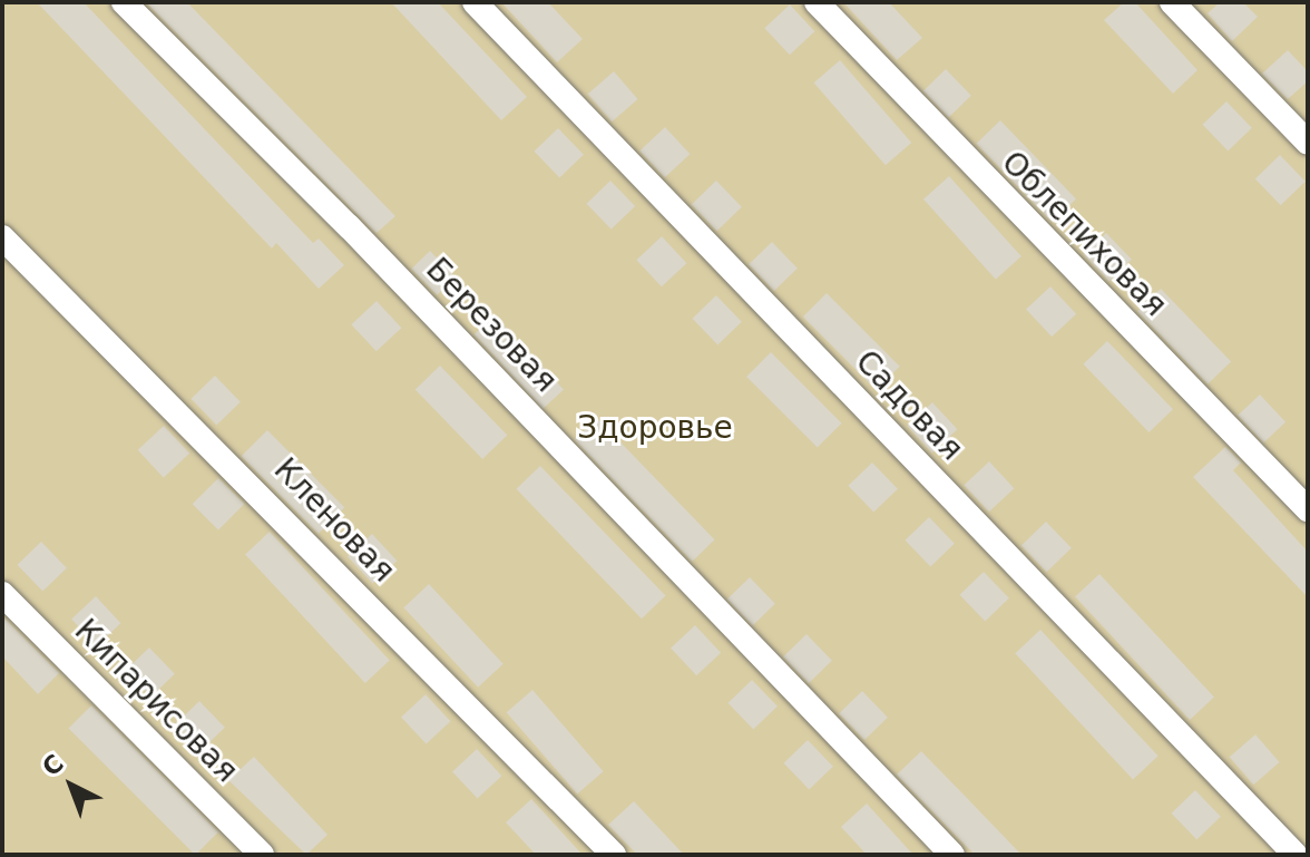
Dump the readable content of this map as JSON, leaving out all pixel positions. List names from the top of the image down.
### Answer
{
  "streets": {
    "street": [
      "Облепиховая",
      "Березовая",
      "Садовая",
      "Кленовая",
      "Кипарисовая"
    ]
  },
  "parks": ["Здоровье"],
  "north": "top left"
}
